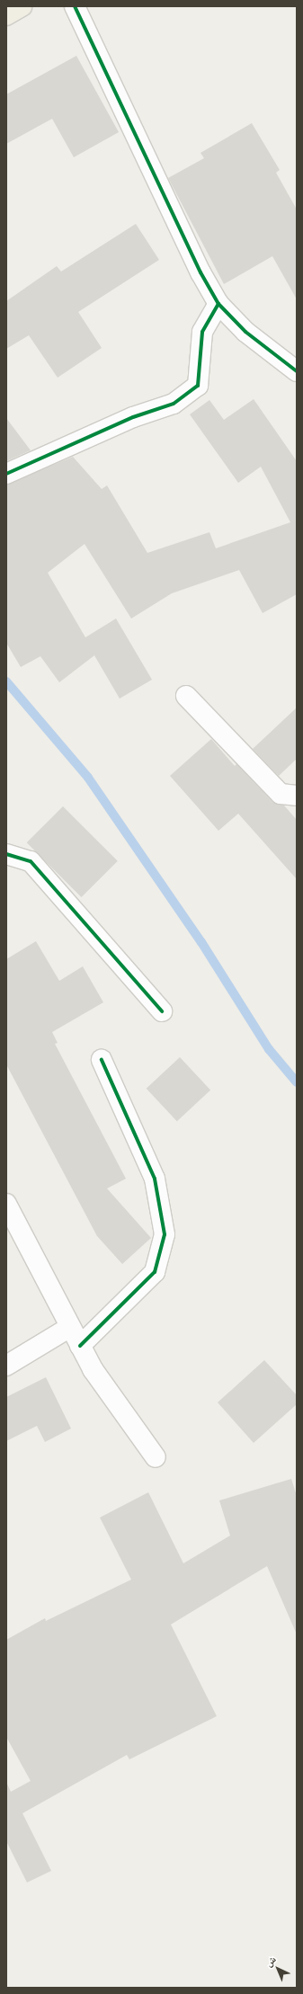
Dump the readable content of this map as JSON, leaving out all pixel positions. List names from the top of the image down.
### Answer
{
  "north": "top left"
}
